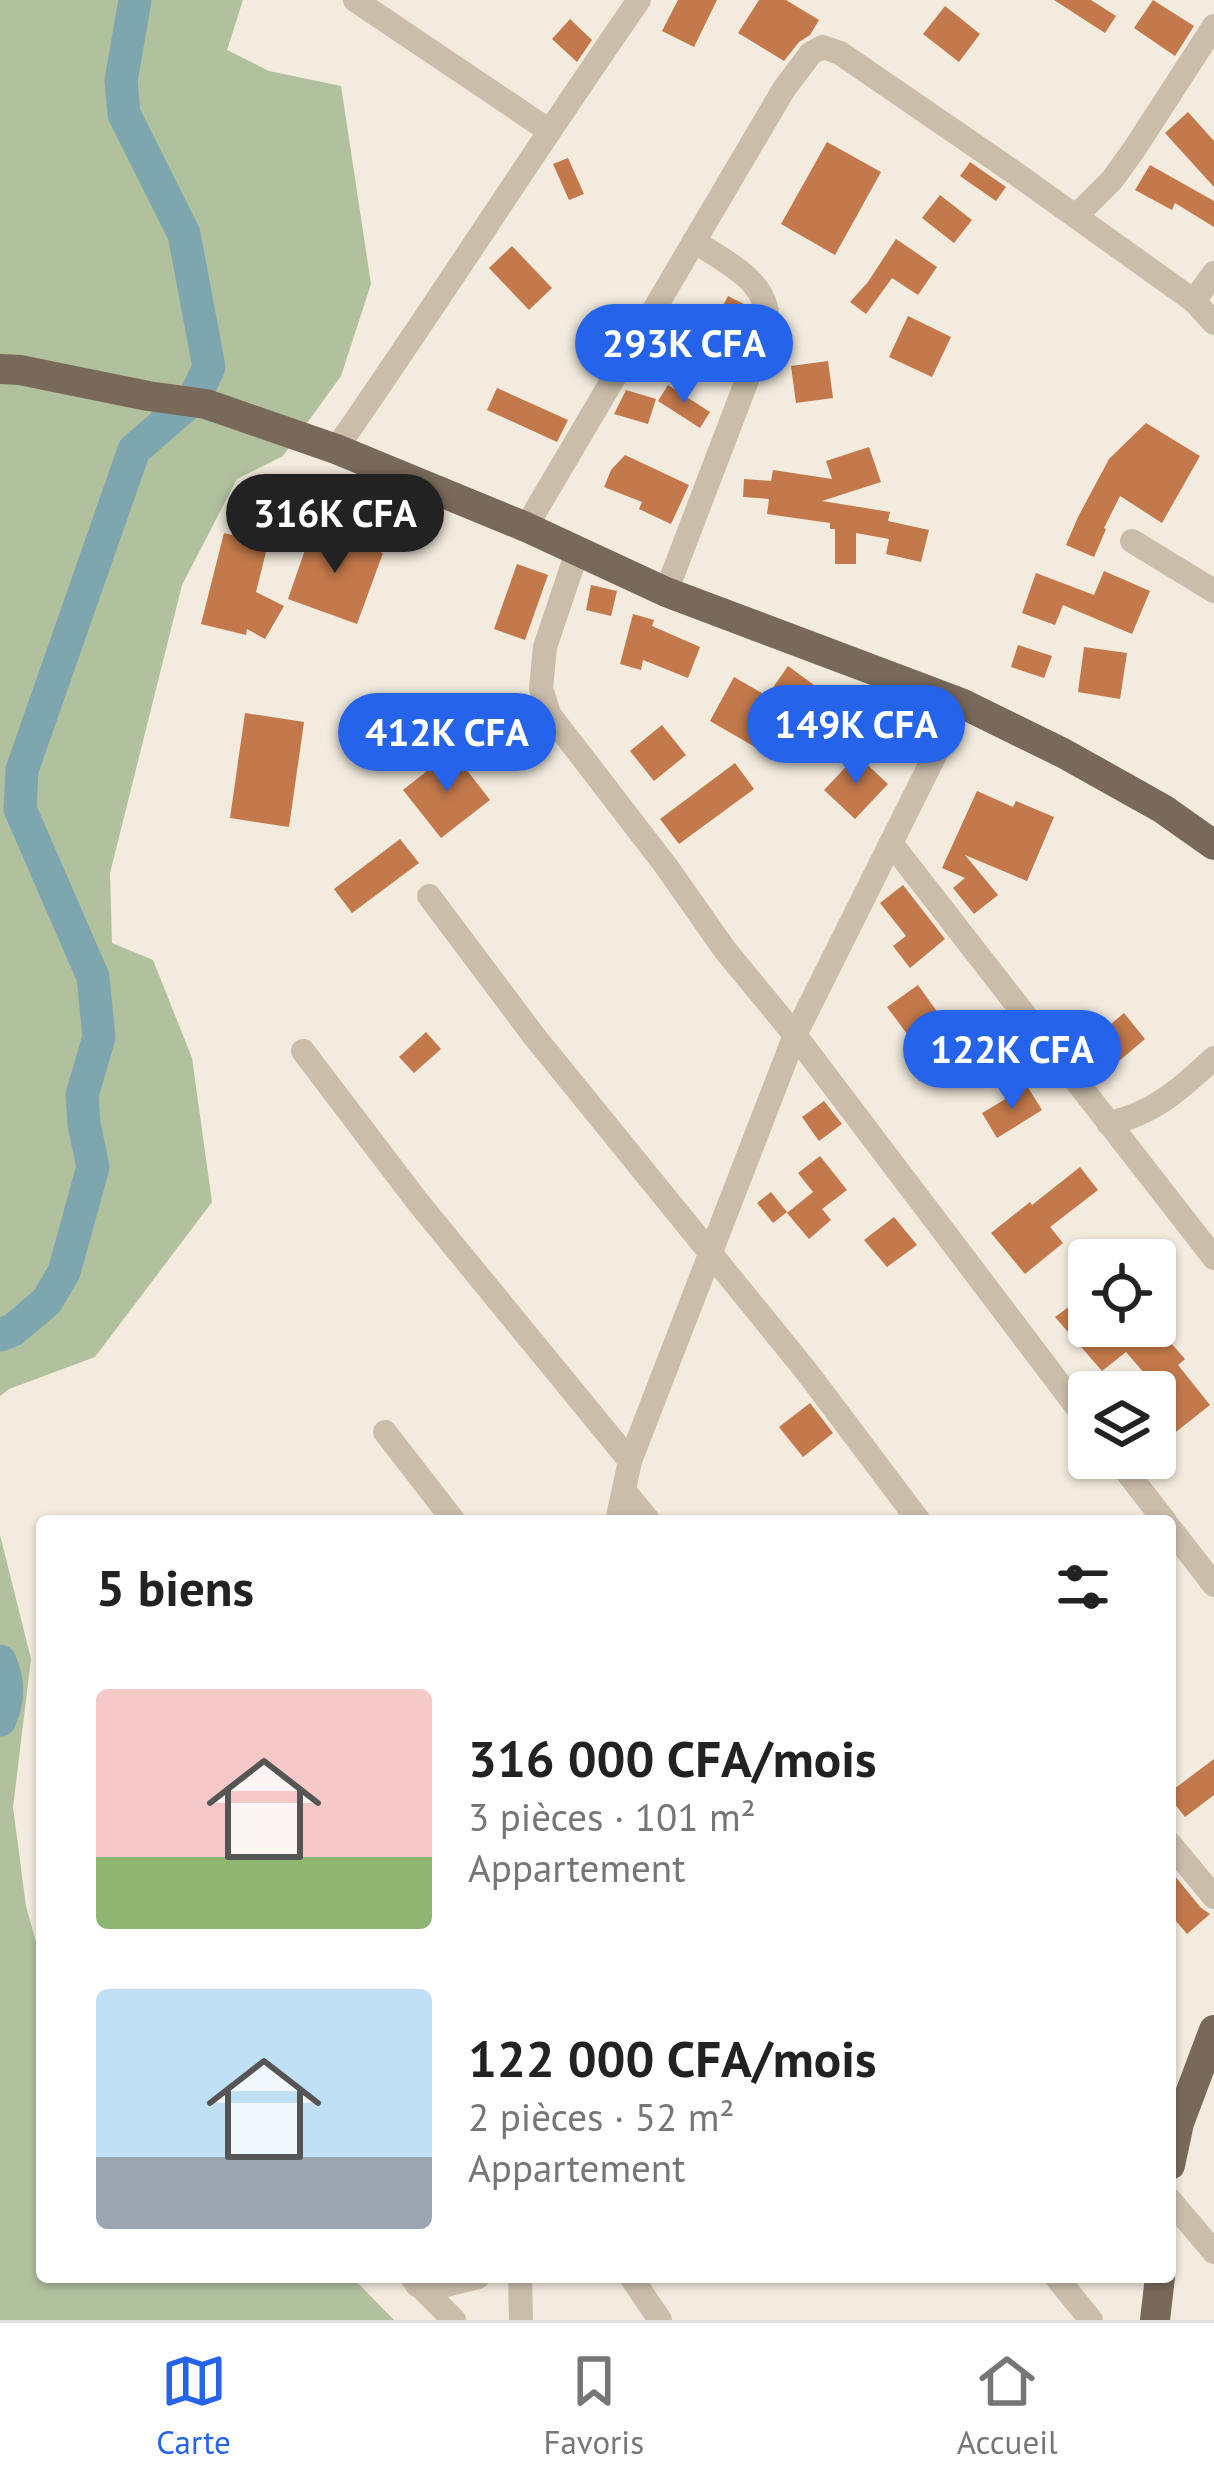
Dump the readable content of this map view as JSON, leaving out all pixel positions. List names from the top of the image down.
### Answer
{
  "page": {
    "price": [
      "293K CFA",
      "316K CFA",
      "149K CFA",
      "412K CFA",
      "122K CFA"
    ],
    "heading": "5 biens",
    "list": [
      {
        "name": "316 000 CFA/mois",
        "note": "3 pièces · 101 m² · Appartement"
      },
      {
        "name": "122 000 CFA/mois",
        "note": "2 pièces · 52 m² · Appartement"
      }
    ],
    "tabs": ["Carte", "Favoris", "Accueil"]
  }
}
